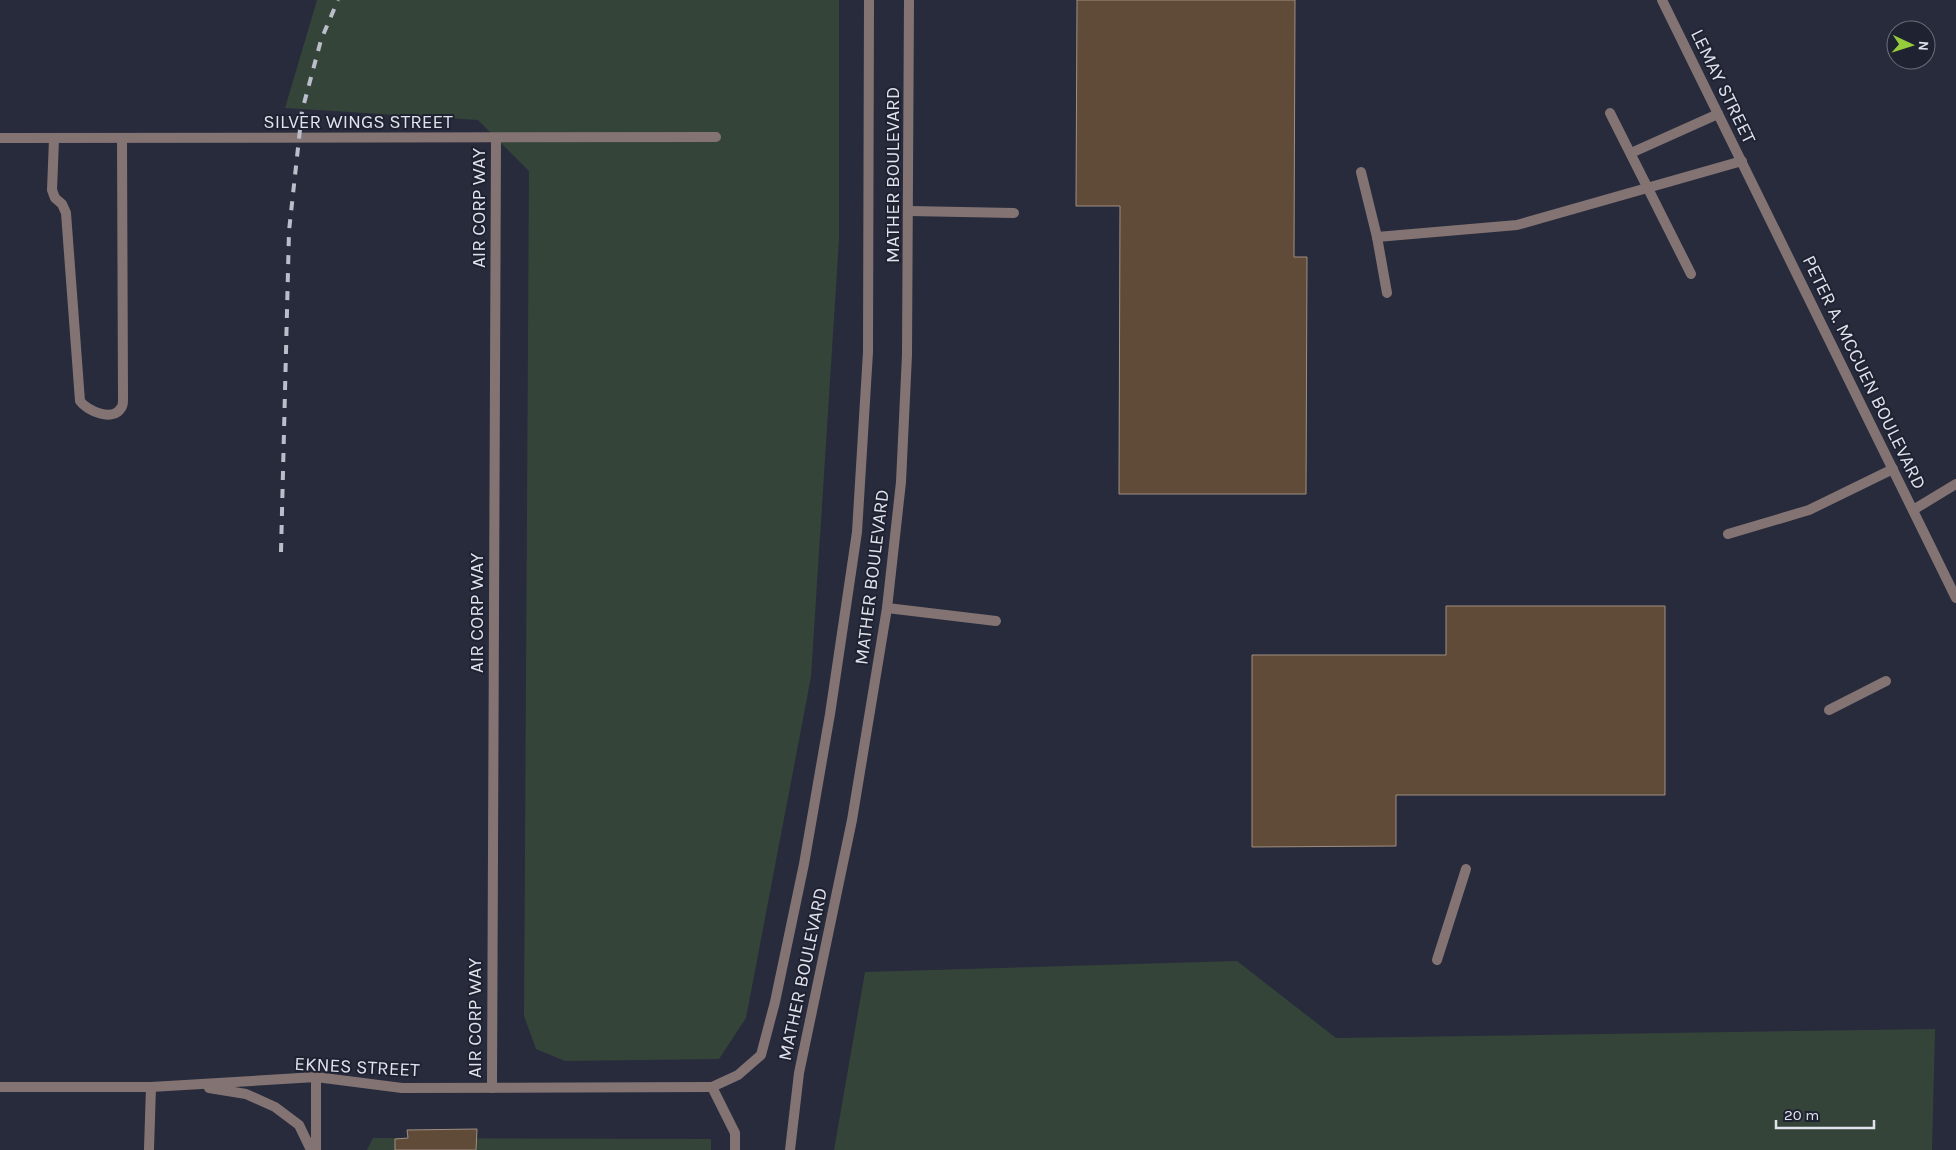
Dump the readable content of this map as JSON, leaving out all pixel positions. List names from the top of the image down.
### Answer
{
  "streets": {
    "street": [
      "LEMAY STREET",
      "SILVER WINGS STREET",
      "MATHER BOULEVARD",
      "AIR CORP WAY",
      "PETER A. MCCUEN BOULEVARD",
      "EKNES STREET"
    ]
  },
  "crossings": [
    ["LEMAY STREET", "PETER A. MCCUEN BOULEVARD"],
    ["SILVER WINGS STREET", "AIR CORP WAY"],
    ["MATHER BOULEVARD", "EKNES STREET"],
    ["AIR CORP WAY", "EKNES STREET"]
  ],
  "scale_bar": "20 m",
  "north": "right"
}
